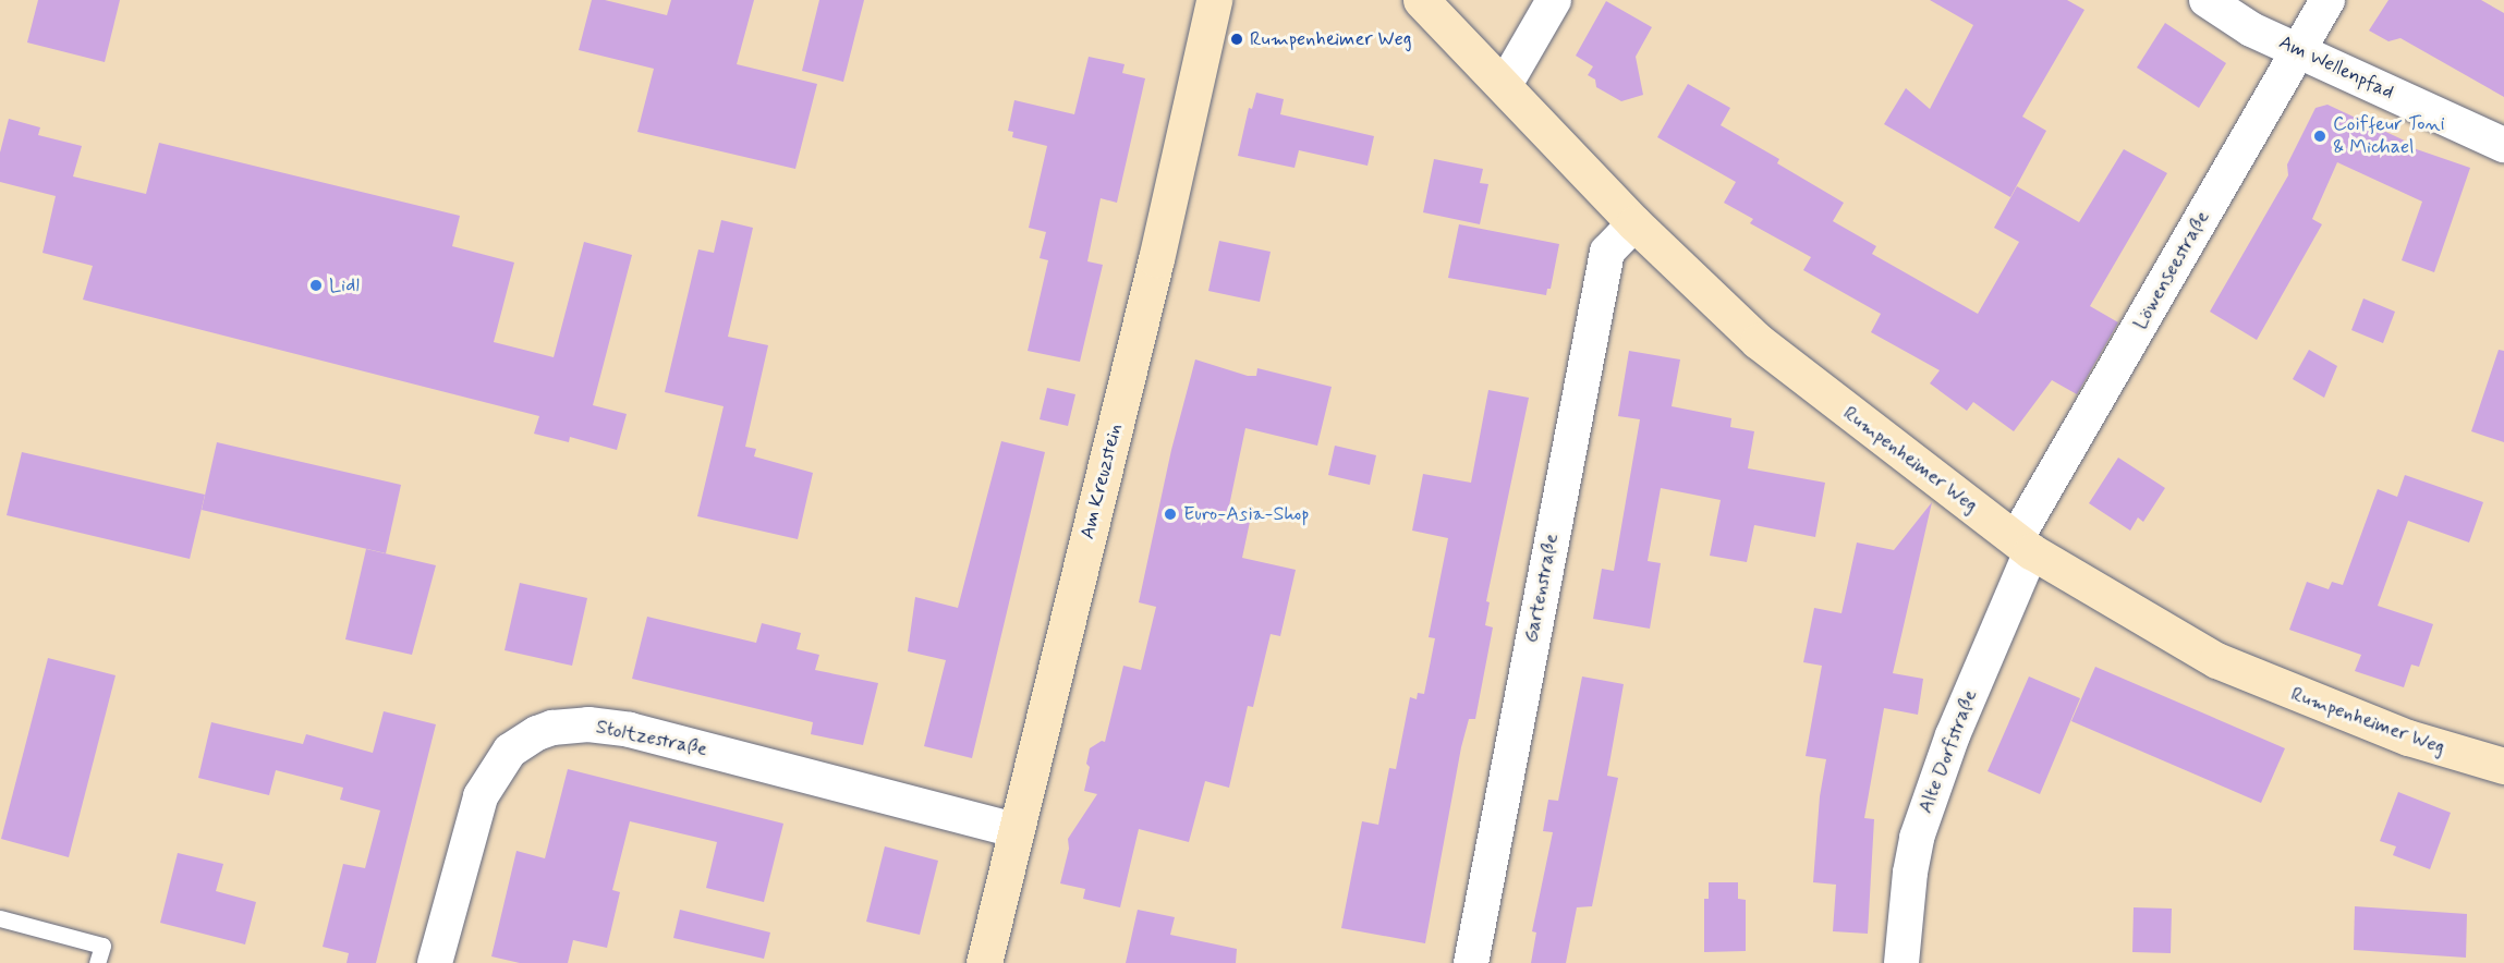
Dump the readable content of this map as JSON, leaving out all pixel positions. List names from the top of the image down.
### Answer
{
  "streets": {
    "street": [
      "Am Wellenpfad",
      "Löwenseestraße",
      "Rumpenheimer Weg",
      "Am Kreuzstein",
      "Gartenstraße",
      "Stoltzestraße",
      "Alte Dorfstraße"
    ]
  },
  "crossings": [
    ["Am Wellenpfad", "Löwenseestraße"],
    ["Löwenseestraße", "Rumpenheimer Weg"],
    ["Löwenseestraße", "Alte Dorfstraße"],
    ["Rumpenheimer Weg", "Gartenstraße"],
    ["Rumpenheimer Weg", "Alte Dorfstraße"],
    ["Am Kreuzstein", "Stoltzestraße"]
  ],
  "places": [
    "Rumpenheimer Weg",
    "Coiffeur Toni & Michael",
    "Lidl",
    "Euro-Asia-Shop"
  ]
}
